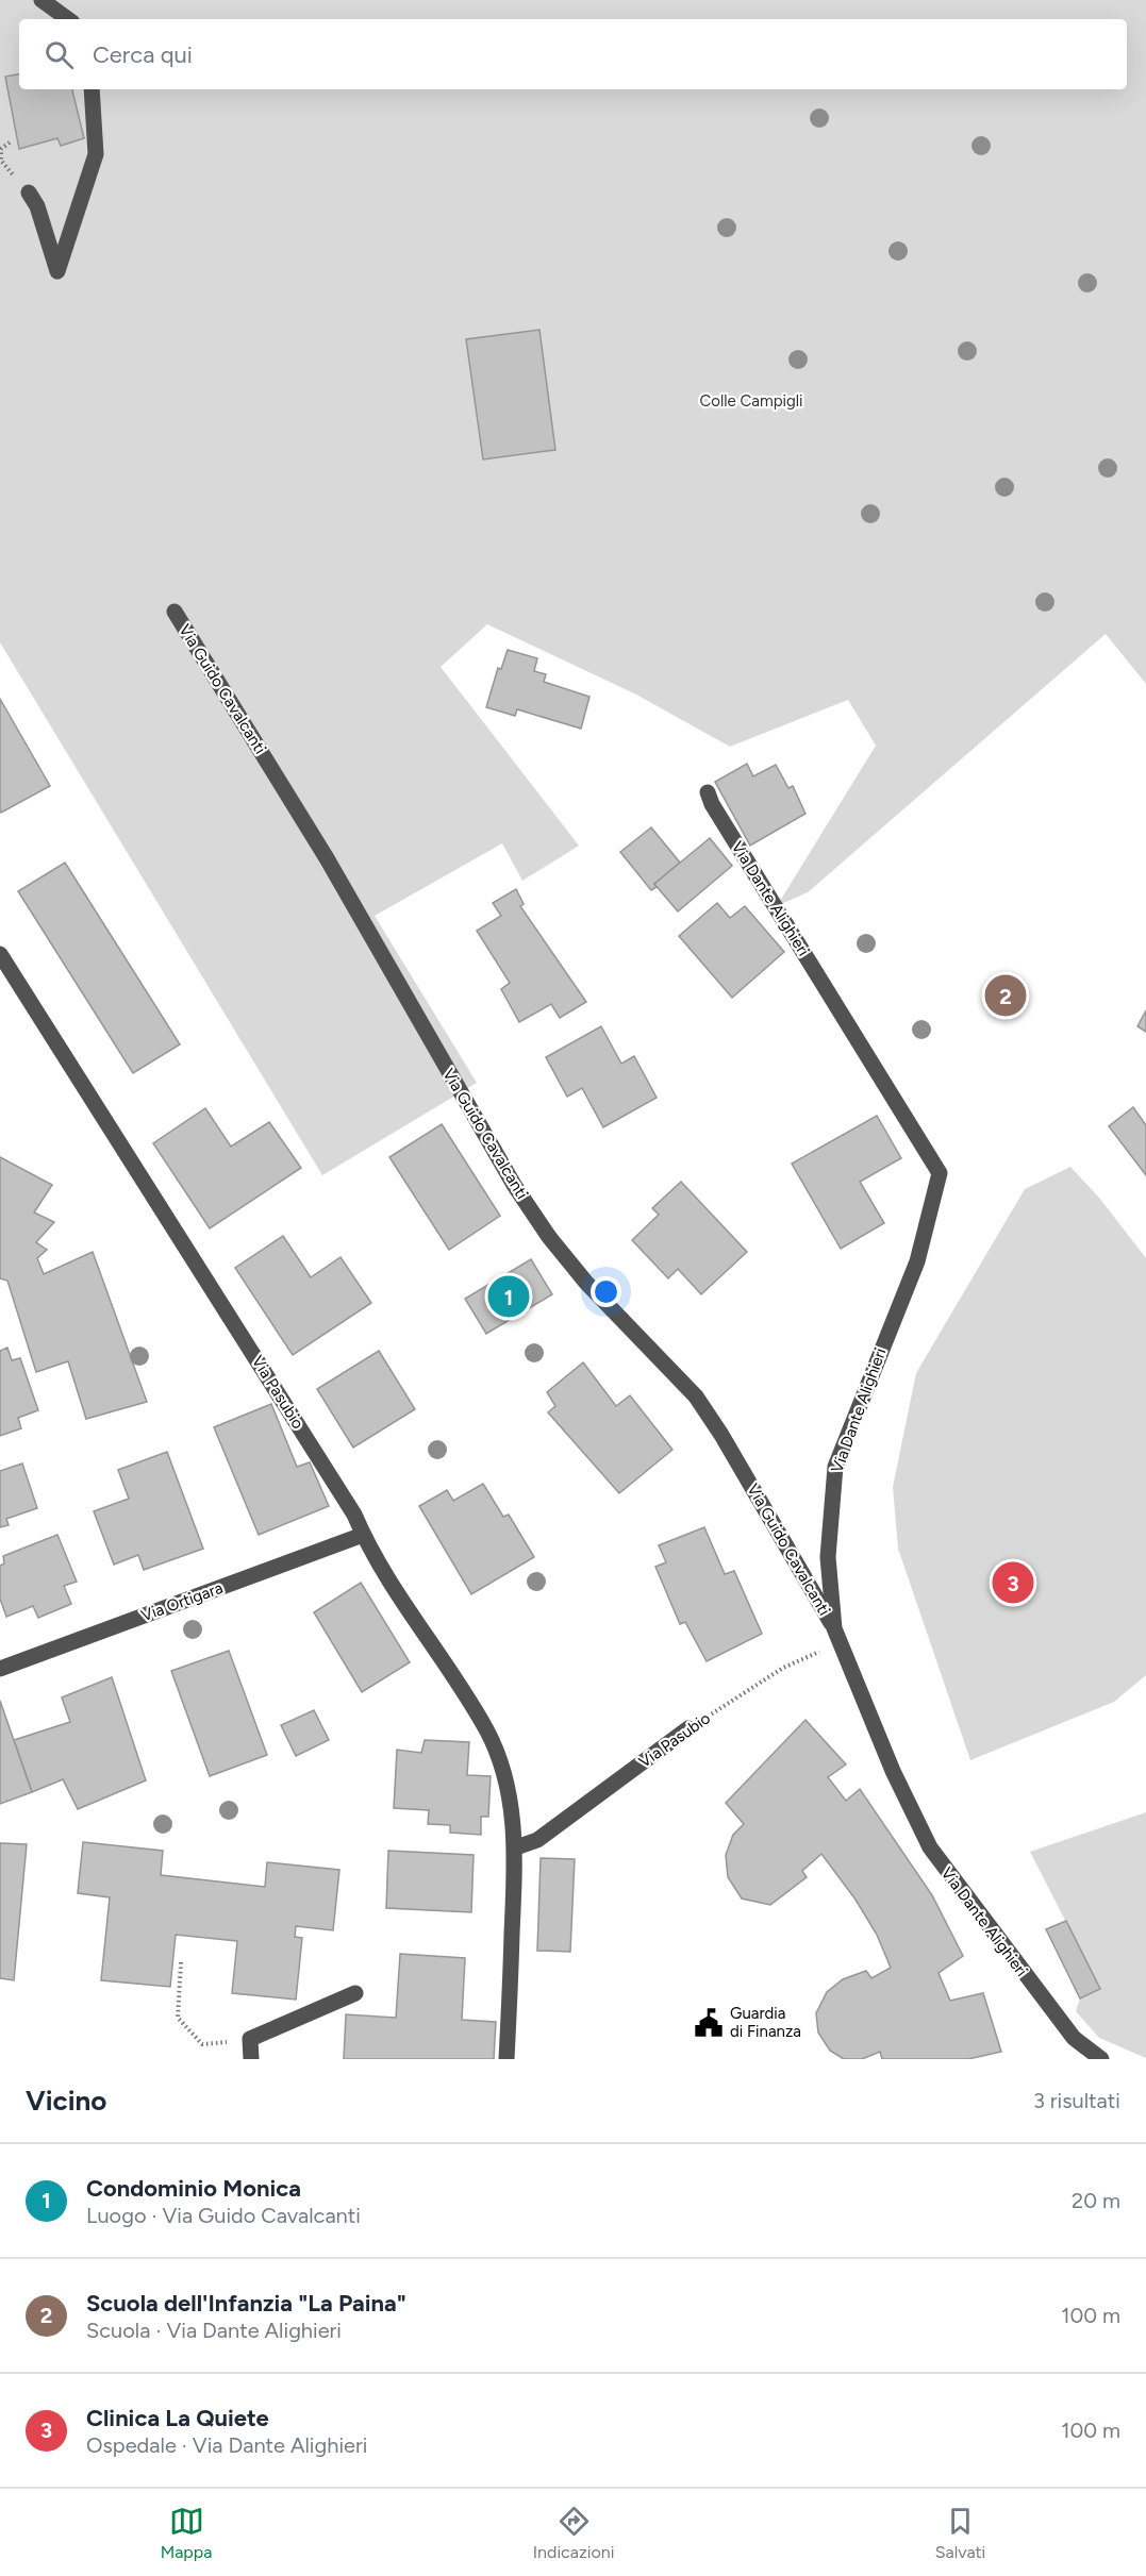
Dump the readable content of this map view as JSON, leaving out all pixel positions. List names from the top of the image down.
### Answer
{
  "streets": {
    "street": [
      "Via Guido Cavalcanti",
      "Via Dante Alighieri",
      "Via Pasubio",
      "Via Ortigara"
    ]
  },
  "crossings": [
    ["Via Guido Cavalcanti", "Via Dante Alighieri"],
    ["Via Guido Cavalcanti", "Via Pasubio"],
    ["Via Dante Alighieri", "Via Pasubio"],
    ["Via Pasubio", "Via Ortigara"]
  ],
  "parks": ["Colle Campigli"],
  "places": {
    "public building": ["Guardia di Finanza"]
  },
  "page": {
    "search": "Cerca qui",
    "pins": ["2", "1", "3"],
    "heading": ["Vicino", "3 risultati"],
    "list": [
      {
        "mark": "1",
        "name": "Condominio Monica",
        "note": "Luogo · Via Guido Cavalcanti",
        "value": "20 m"
      },
      {
        "mark": "2",
        "name": "Scuola dell'Infanzia \"La Paina\"",
        "note": "Scuola · Via Dante Alighieri",
        "value": "100 m"
      },
      {
        "mark": "3",
        "name": "Clinica La Quiete",
        "note": "Ospedale · Via Dante Alighieri",
        "value": "100 m"
      }
    ],
    "nav": ["Mappa", "Indicazioni", "Salvati"]
  }
}
